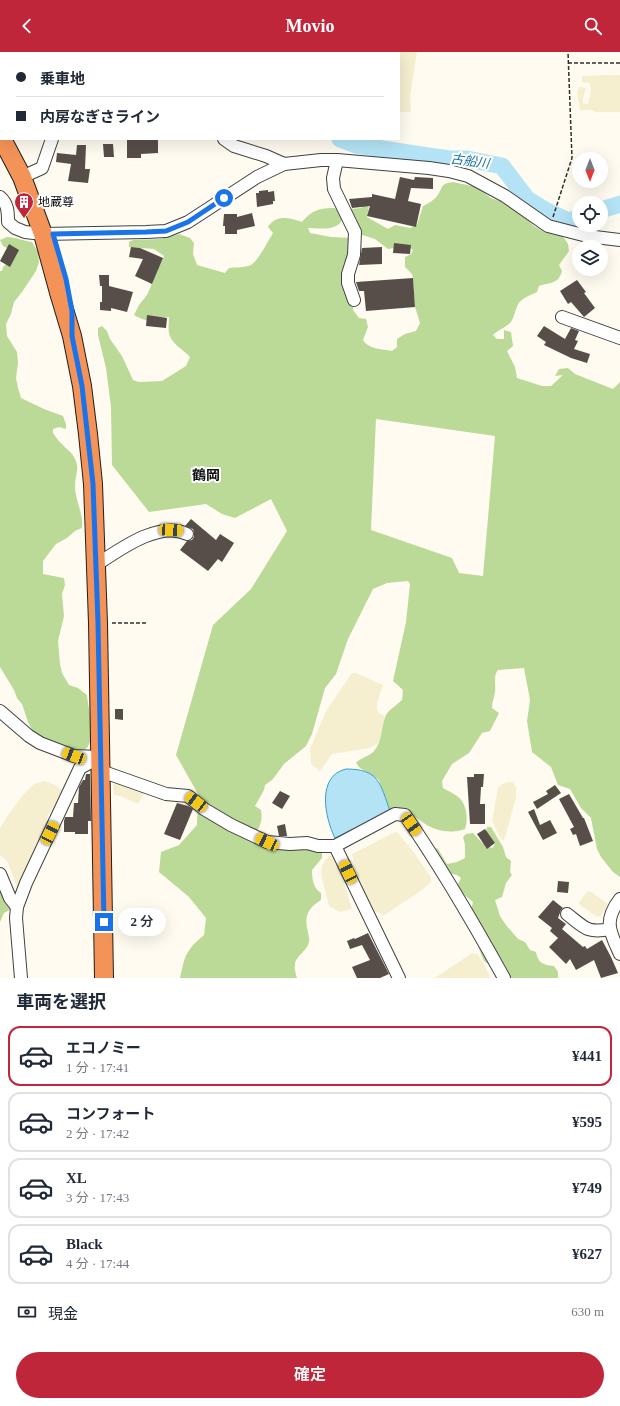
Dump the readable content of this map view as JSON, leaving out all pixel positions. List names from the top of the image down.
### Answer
{
  "districts": ["鶴岡"],
  "water": ["古船川"],
  "places": {
    "building": ["地蔵尊"]
  },
  "north": "bottom",
  "page": {
    "header": "Movio",
    "banner": ["乗車地", "内房なぎさライン"],
    "bubble": "2 分",
    "heading": "車両を選択",
    "list": [
      {
        "name": "エコノミー",
        "note": "1 分 · 17:41",
        "value": "¥441"
      },
      {
        "name": "コンフォート",
        "note": "2 分 · 17:42",
        "value": "¥595"
      },
      {
        "name": "XL",
        "note": "3 分 · 17:43",
        "value": "¥749"
      },
      {
        "name": "Black",
        "note": "4 分 · 17:44",
        "value": "¥627"
      }
    ],
    "pay": ["現金", "630 m"],
    "buttons": "確定"
  }
}
